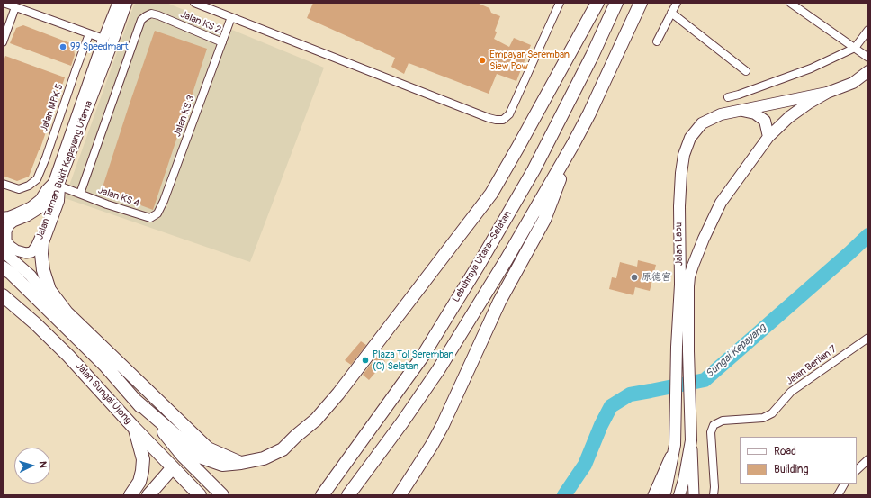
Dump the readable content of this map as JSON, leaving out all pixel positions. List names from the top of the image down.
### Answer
{
  "streets": {
    "highway": ["Lebuhraya Utara–Selatan", "Jalan Sungai Ujong"],
    "main road": ["Jalan Labu"],
    "street": [
      "Jalan KS 2",
      "Jalan MPK 5",
      "Jalan KS 3",
      "Jalan Taman Bukit Kepayang Utama",
      "Jalan KS 4",
      "Jalan Berlian 7"
    ]
  },
  "crossings": [
    ["Jalan KS 2", "Jalan KS 3"],
    ["Jalan KS 2", "Jalan KS 4"],
    ["Jalan KS 3", "Jalan KS 4"],
    ["Jalan Taman Bukit Kepayang Utama", "Jalan KS 4"]
  ],
  "water": ["Sungai Kepayang"],
  "places": [
    "99 Speedmart",
    "Empayar Seremban Siew Pow",
    "原德宫",
    "Plaza Tol Seremban (C) Selatan"
  ],
  "legend": ["Road", "Building"],
  "north": "right"
}
